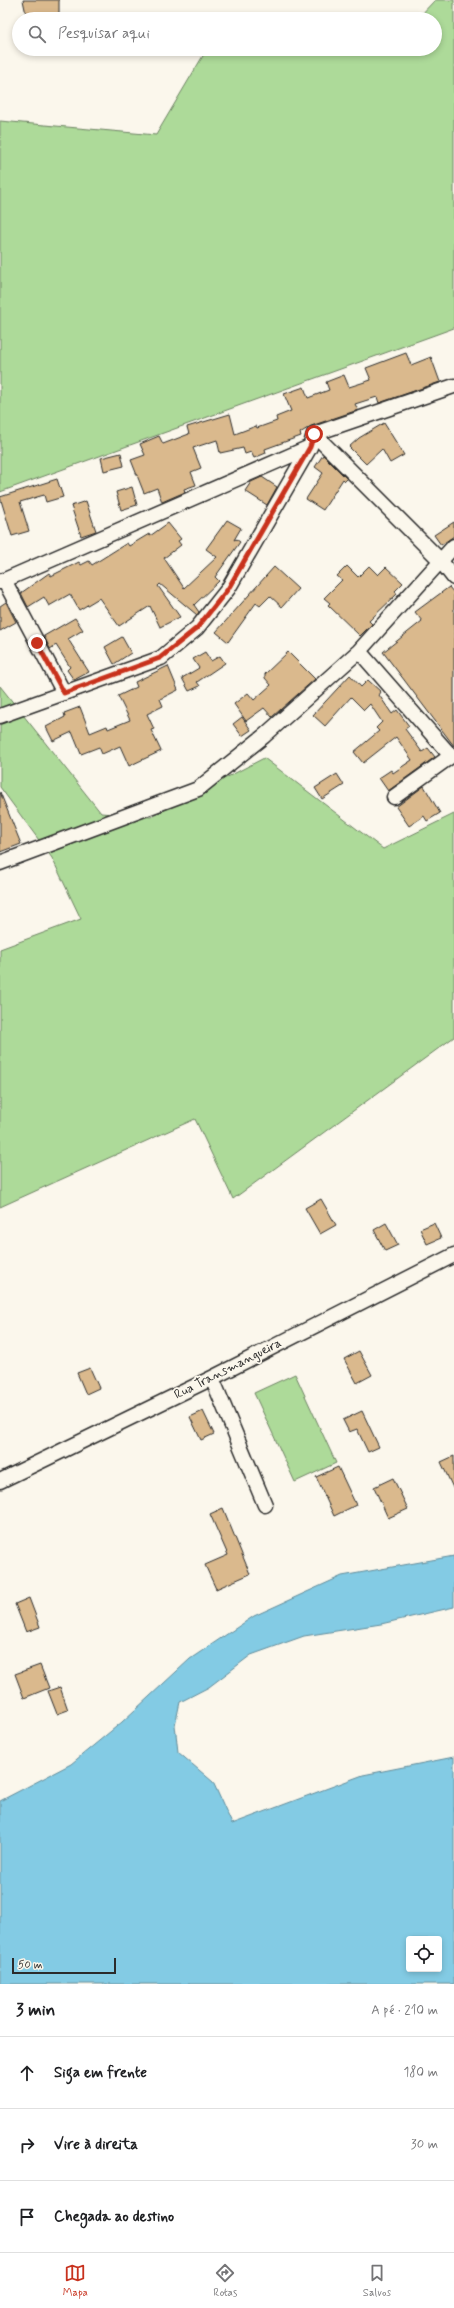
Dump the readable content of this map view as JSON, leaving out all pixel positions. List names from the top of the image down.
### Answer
{
  "streets": {
    "street": ["Rua Transmangueira"]
  },
  "scale_bar": "50 m",
  "page": {
    "search": "Pesquisar aqui",
    "scale": "50 m",
    "heading": ["3 min", "A pé · 210 m"],
    "list": [
      ["Siga em frente", "180 m"],
      ["Vire à direita", "30 m"],
      "Chegada ao destino"
    ],
    "nav": ["Mapa", "Rotas", "Salvos"]
  }
}
